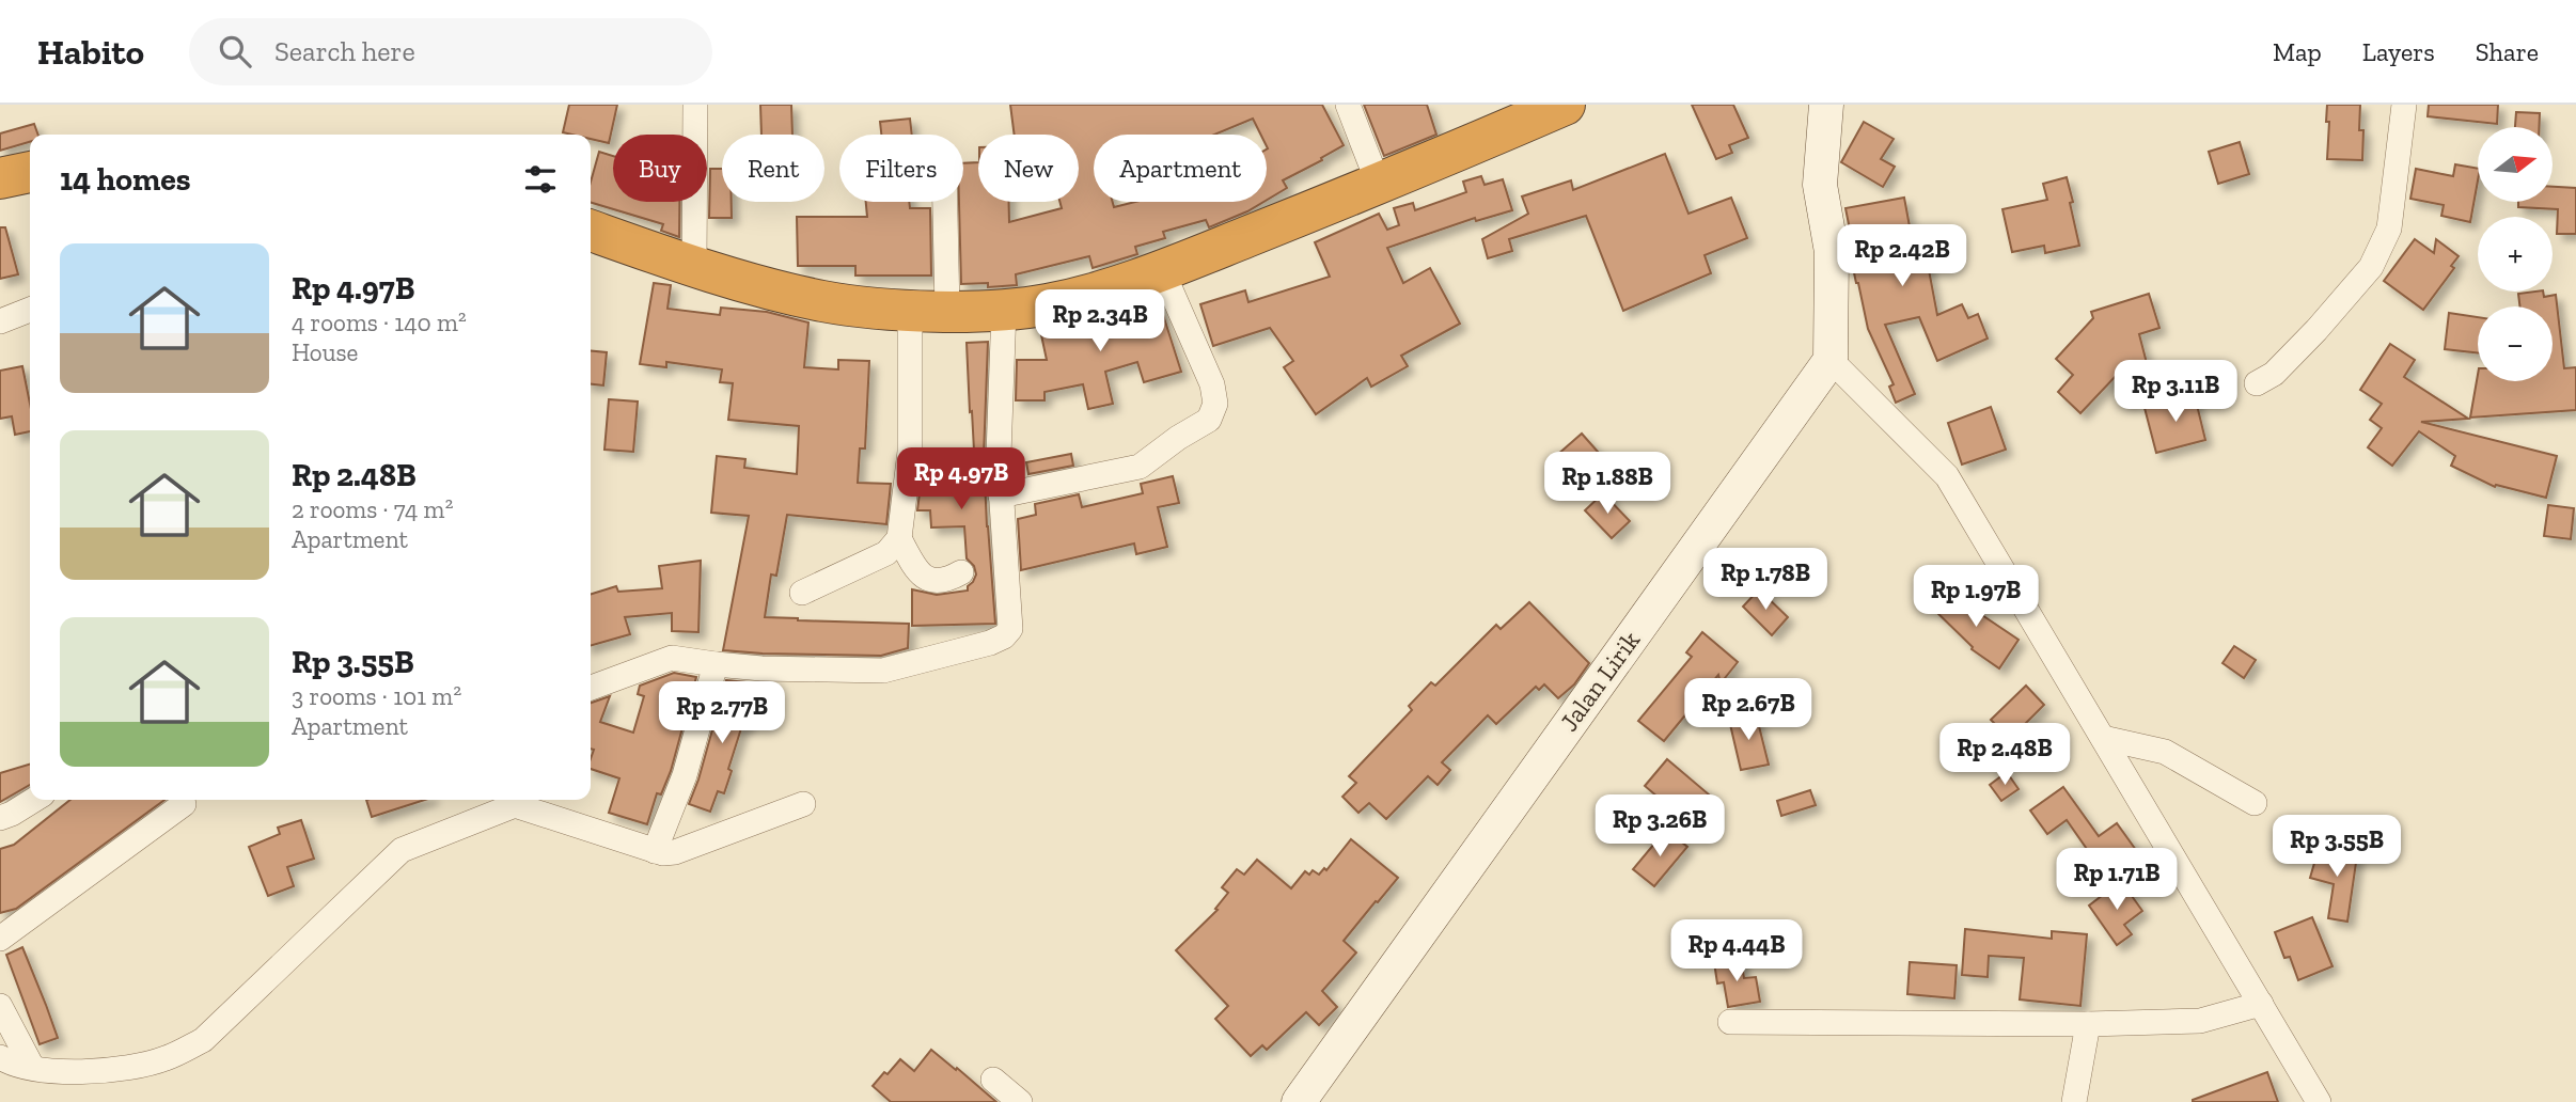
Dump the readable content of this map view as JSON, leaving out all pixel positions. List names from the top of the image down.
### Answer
{
  "streets": {
    "main road": ["Jalan Lirik"]
  },
  "north": "right",
  "page": {
    "header": "Habito",
    "search": "Search here",
    "nav": ["Map", "Layers", "Share"],
    "map_buttons": ["+", "−"],
    "chip": [
      "Buy",
      "Rent",
      "Filters",
      "New",
      "Apartment"
    ],
    "heading": "14 homes",
    "price": [
      "Rp 2.42B",
      "Rp 2.34B",
      "Rp 3.11B",
      "Rp 4.97B",
      "Rp 1.88B",
      "Rp 1.78B",
      "Rp 1.97B",
      "Rp 2.67B",
      "Rp 2.77B",
      "Rp 2.48B",
      "Rp 3.26B",
      "Rp 3.55B",
      "Rp 1.71B",
      "Rp 4.44B"
    ],
    "list": [
      {
        "name": "Rp 4.97B",
        "note": "4 rooms · 140 m² · House"
      },
      {
        "name": "Rp 2.48B",
        "note": "2 rooms · 74 m² · Apartment"
      },
      {
        "name": "Rp 3.55B",
        "note": "3 rooms · 101 m² · Apartment"
      }
    ]
  }
}
